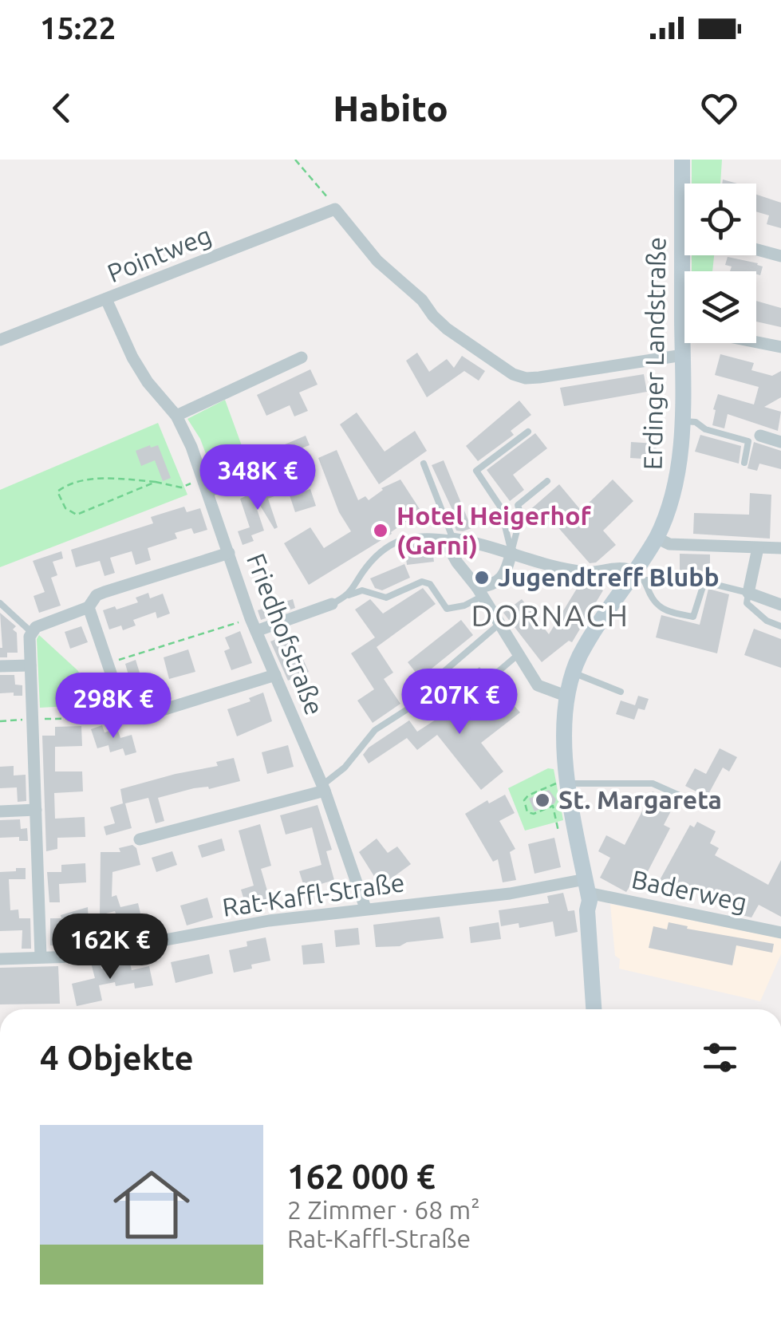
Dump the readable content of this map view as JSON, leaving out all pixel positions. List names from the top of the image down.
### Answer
{
  "streets": {
    "street": [
      "Pointweg",
      "Erdinger Landstraße",
      "Friedhofstraße",
      "Baderweg",
      "Rat-Kaffl-Straße"
    ]
  },
  "crossings": [
    ["Pointweg", "Friedhofstraße"],
    ["Erdinger Landstraße", "Baderweg"],
    ["Erdinger Landstraße", "Rat-Kaffl-Straße"],
    ["Friedhofstraße", "Rat-Kaffl-Straße"],
    ["Baderweg", "Rat-Kaffl-Straße"]
  ],
  "districts": ["DORNACH"],
  "places": ["Hotel Heigerhof (Garni)", "Jugendtreff Blubb", "St. Margareta"],
  "page": {
    "status": "15:22",
    "header": "Habito",
    "price": [
      "348K €",
      "207K €",
      "298K €",
      "162K €"
    ],
    "heading": "4 Objekte",
    "list": [
      {
        "name": "162 000 €",
        "note": "2 Zimmer · 68 m² · Rat-Kaffl-Straße"
      }
    ]
  }
}
